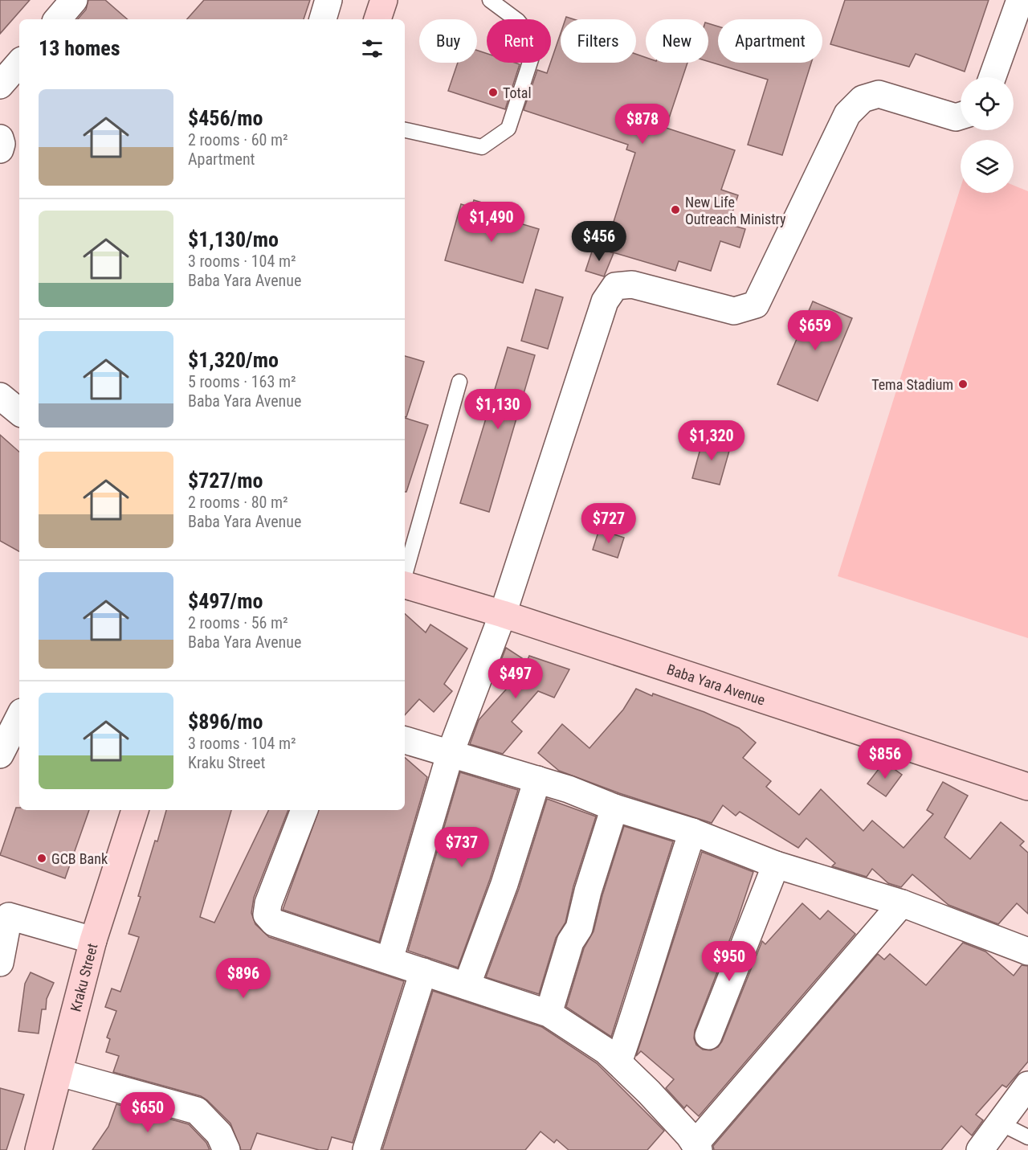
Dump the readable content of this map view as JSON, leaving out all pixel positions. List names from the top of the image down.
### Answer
{
  "streets": {
    "main road": ["Baba Yara Avenue", "Kraku Street"]
  },
  "places": [
    "Total",
    "New Life Outreach Ministry",
    "Tema Stadium",
    "GCB Bank"
  ],
  "page": {
    "chip": [
      "Buy",
      "Rent",
      "Filters",
      "New",
      "Apartment"
    ],
    "heading": "13 homes",
    "list": [
      {
        "name": "$456/mo",
        "note": "2 rooms · 60 m² · Apartment"
      },
      {
        "name": "$1,130/mo",
        "note": "3 rooms · 104 m² · Baba Yara Avenue"
      },
      {
        "name": "$1,320/mo",
        "note": "5 rooms · 163 m² · Baba Yara Avenue"
      },
      {
        "name": "$727/mo",
        "note": "2 rooms · 80 m² · Baba Yara Avenue"
      },
      {
        "name": "$497/mo",
        "note": "2 rooms · 56 m² · Baba Yara Avenue"
      },
      {
        "name": "$896/mo",
        "note": "3 rooms · 104 m² · Kraku Street"
      }
    ],
    "price": [
      "$878",
      "$1,490",
      "$456",
      "$659",
      "$1,130",
      "$1,320",
      "$727",
      "$497",
      "$856",
      "$737",
      "$950",
      "$896",
      "$650"
    ]
  }
}
